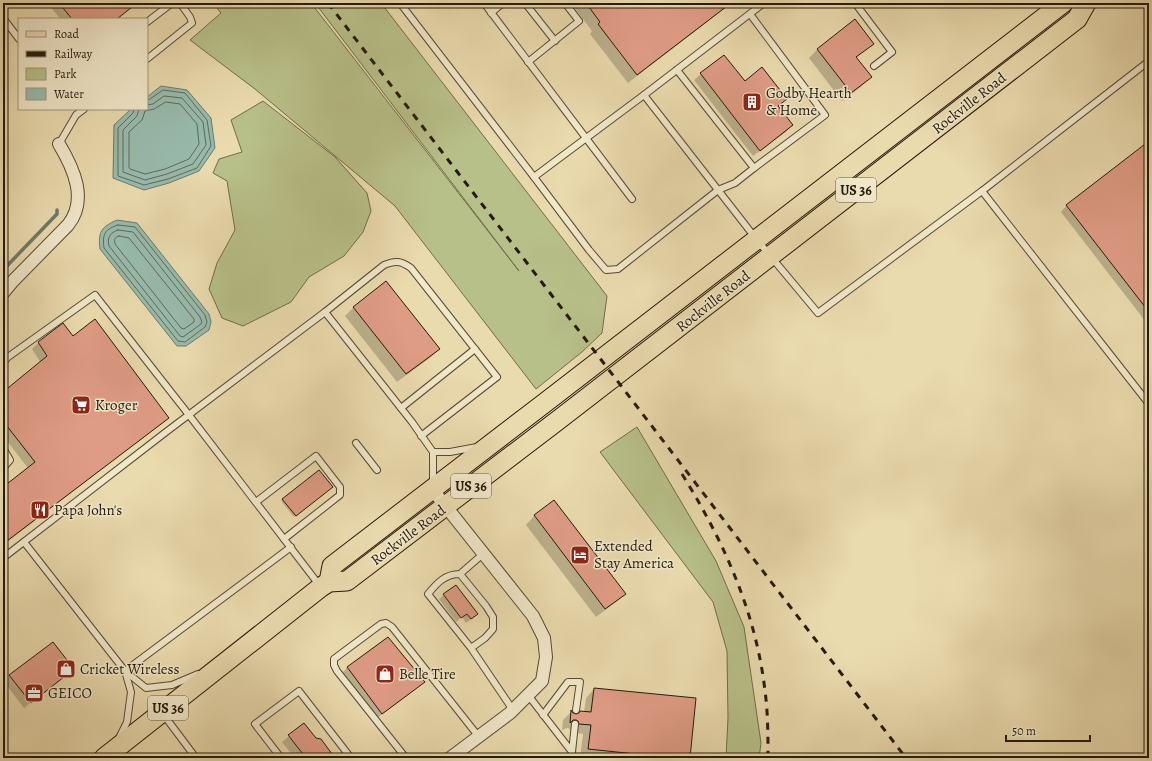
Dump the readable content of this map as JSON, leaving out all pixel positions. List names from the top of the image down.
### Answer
{
  "streets": {
    "main road": ["Rockville Road", "US 36"]
  },
  "crossings": [
    ["Rockville Road", "US 36"]
  ],
  "places": {
    "building": ["Godby Hearth & Home"],
    "supermarket": ["Kroger"],
    "restaurant": ["Papa John's"],
    "hotel": ["Extended Stay America"],
    "shop": ["Cricket Wireless", "Belle Tire"],
    "office": ["GEICO"]
  },
  "legend": [
    "Road",
    "Railway",
    "Park",
    "Water"
  ],
  "scale_bar": "50 m"
}
